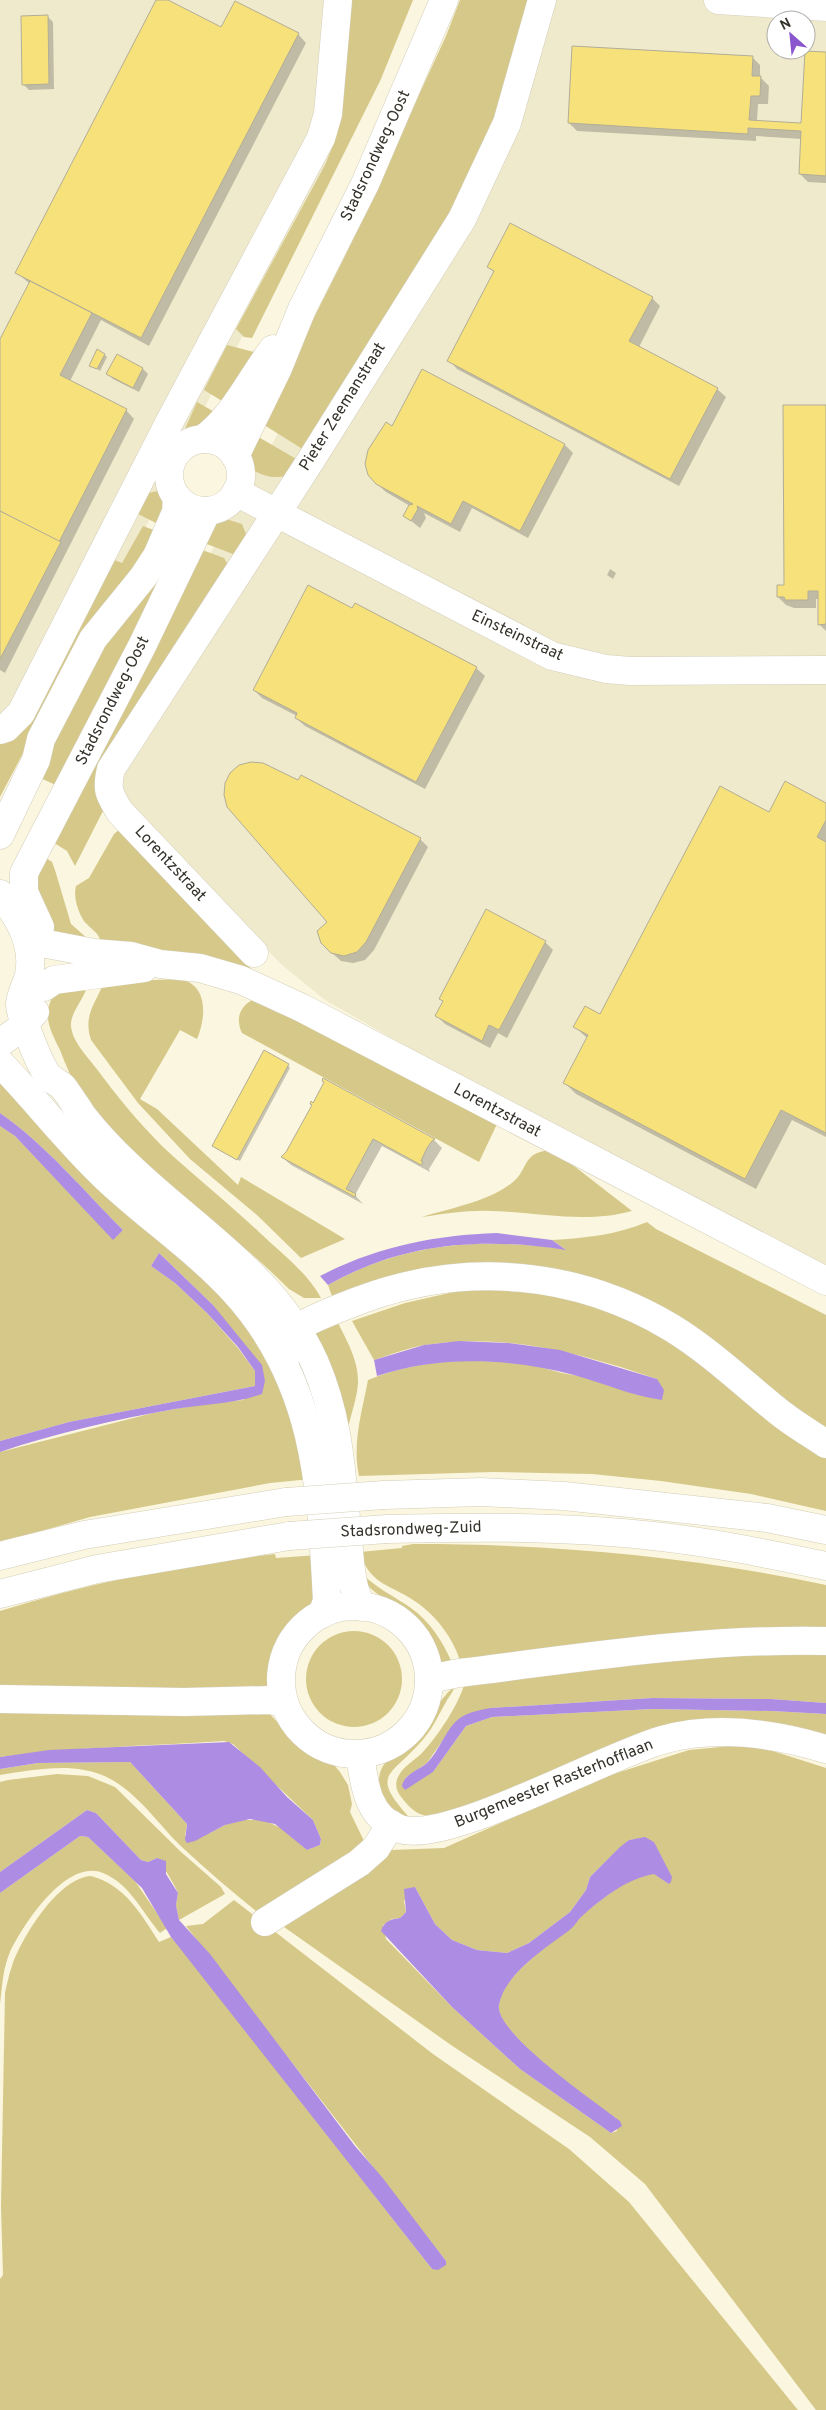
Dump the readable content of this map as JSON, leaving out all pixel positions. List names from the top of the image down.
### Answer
{
  "streets": {
    "main road": [
      "Stadsrondweg-Oost",
      "Pieter Zeemanstraat",
      "Einsteinstraat",
      "Lorentzstraat",
      "Stadsrondweg-Zuid",
      "Burgemeester Rasterhofflaan"
    ]
  },
  "crossings": [
    ["Stadsrondweg-Oost", "Einsteinstraat"],
    ["Pieter Zeemanstraat", "Einsteinstraat"],
    ["Pieter Zeemanstraat", "Lorentzstraat"]
  ],
  "north": "top left"
}
